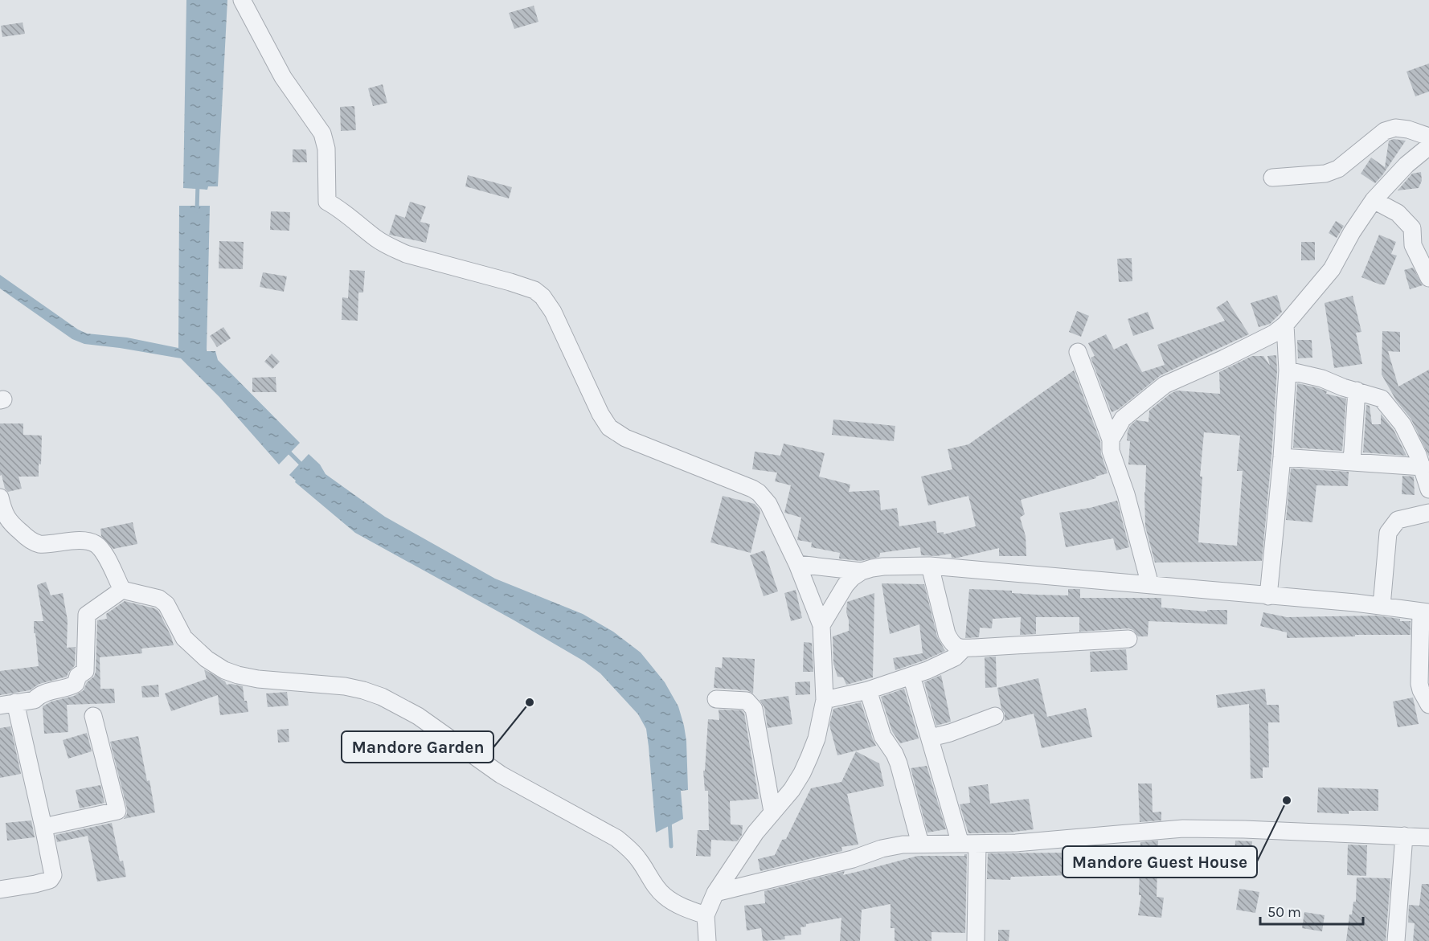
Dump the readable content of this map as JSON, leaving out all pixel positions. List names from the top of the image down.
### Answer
{
  "places": ["Mandore Garden", "Mandore Guest House"],
  "scale_bar": "50 m"
}
